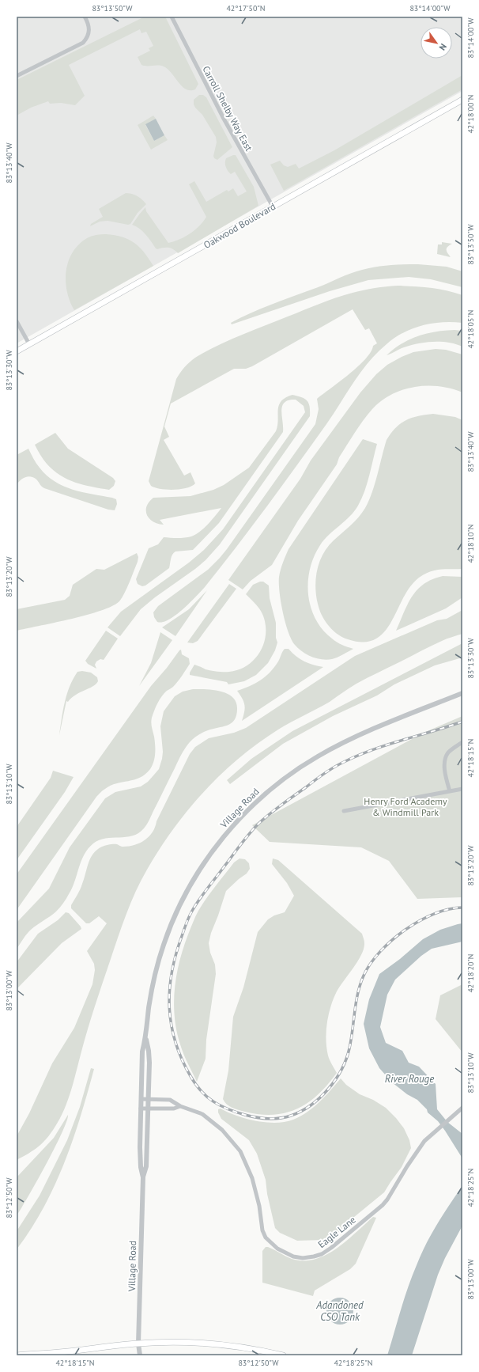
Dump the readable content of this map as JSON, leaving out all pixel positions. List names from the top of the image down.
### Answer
{
  "streets": {
    "main road": ["Oakwood Boulevard"],
    "street": ["Carroll Shelby Way East", "Village Road", "Eagle Lane"]
  },
  "crossings": [
    ["Carroll Shelby Way East", "Oakwood Boulevard"],
    ["Village Road", "Eagle Lane"]
  ],
  "water": ["River Rouge", "Adandoned CSO Tank"],
  "parks": ["Henry Ford Academy & Windmill Park"],
  "north": "bottom right",
  "coordinates": [
    "83°13'50\"W",
    "42°17'50\"N",
    "83°14'00\"W",
    "42°18'00\"N",
    "83°13'40\"W",
    "42°18'05\"N",
    "83°13'30\"W",
    "42°18'10\"N",
    "83°13'20\"W",
    "42°18'15\"N",
    "83°13'10\"W",
    "42°18'20\"N",
    "83°13'00\"W",
    "42°18'25\"N",
    "83°12'50\"W"
  ]
}
